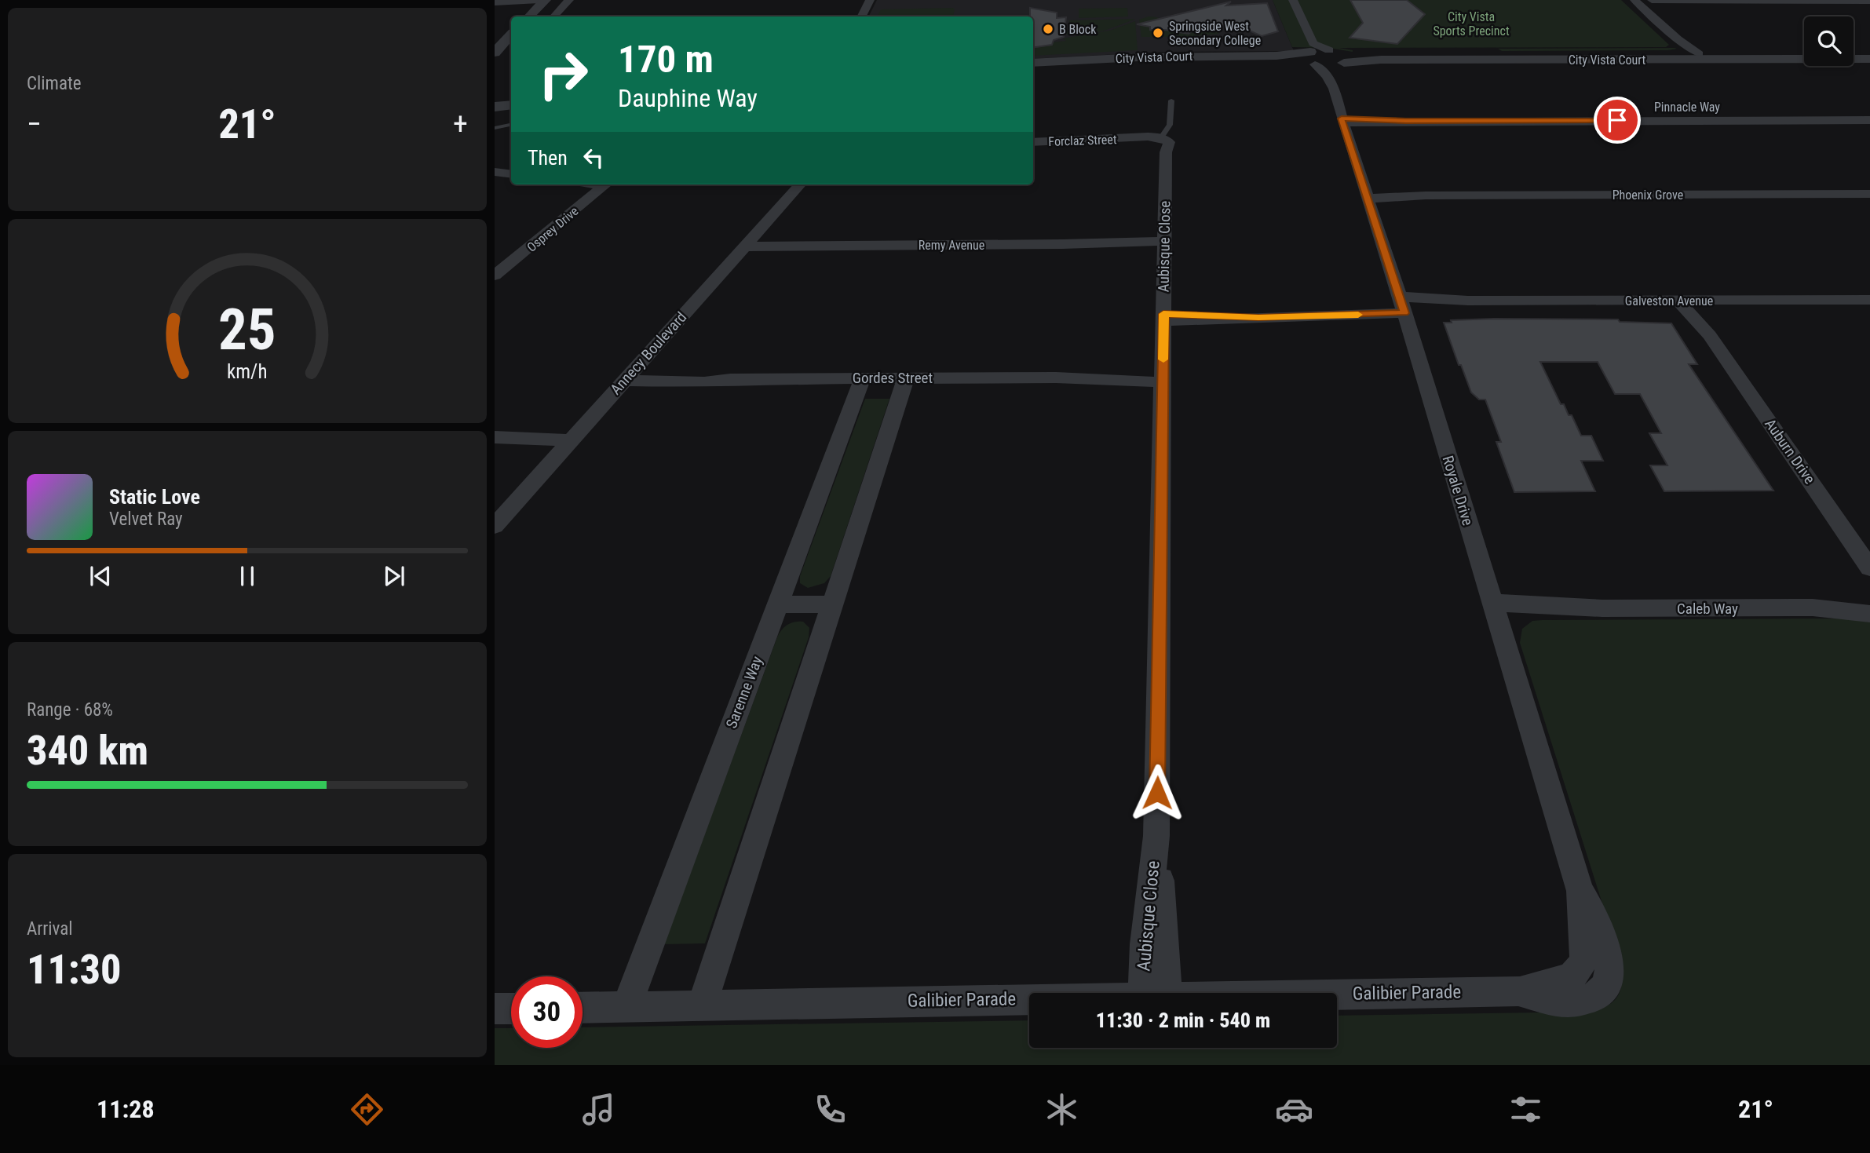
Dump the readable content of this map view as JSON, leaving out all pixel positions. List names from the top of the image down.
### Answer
{
  "streets": {
    "street": [
      "City Vista Court",
      "Pinnacle Way",
      "Forclaz Street",
      "Phoenix Grove",
      "Osprey Drive",
      "Remy Avenue",
      "Aubisque Close",
      "Galveston Avenue",
      "Annecy Boulevard",
      "Gordes Street",
      "Auburn Drive",
      "Royale Drive",
      "Caleb Way",
      "Sarenne Way",
      "Galibier Parade"
    ]
  },
  "crossings": [
    ["Pinnacle Way", "Royale Drive"],
    ["Forclaz Street", "Aubisque Close"],
    ["Phoenix Grove", "Royale Drive"],
    ["Remy Avenue", "Aubisque Close"],
    ["Remy Avenue", "Annecy Boulevard"],
    ["Aubisque Close", "Galveston Avenue"],
    ["Aubisque Close", "Gordes Street"],
    ["Galveston Avenue", "Auburn Drive"],
    ["Galveston Avenue", "Royale Drive"],
    ["Annecy Boulevard", "Gordes Street"],
    ["Gordes Street", "Sarenne Way"],
    ["Royale Drive", "Caleb Way"],
    ["Royale Drive", "Galibier Parade"],
    ["Sarenne Way", "Galibier Parade"]
  ],
  "parks": ["City Vista Sports Precinct"],
  "places": ["B Block", "Springside West Secondary College"],
  "page": {
    "tile": [
      "Climate",
      ["Range · 68%", "340 km"],
      ["Arrival", "11:30"]
    ],
    "turn": ["170 m", "Dauphine Way"],
    "heat": ["−", "21°", "+"],
    "then": "Then",
    "song": ["Static Love", "Velvet Ray"],
    "limit": "30",
    "trip": "11:30 · 2 min · 540 m",
    "tabs": ["11:28", "21°"],
    "gauge": ["25", "km/h"]
  }
}
